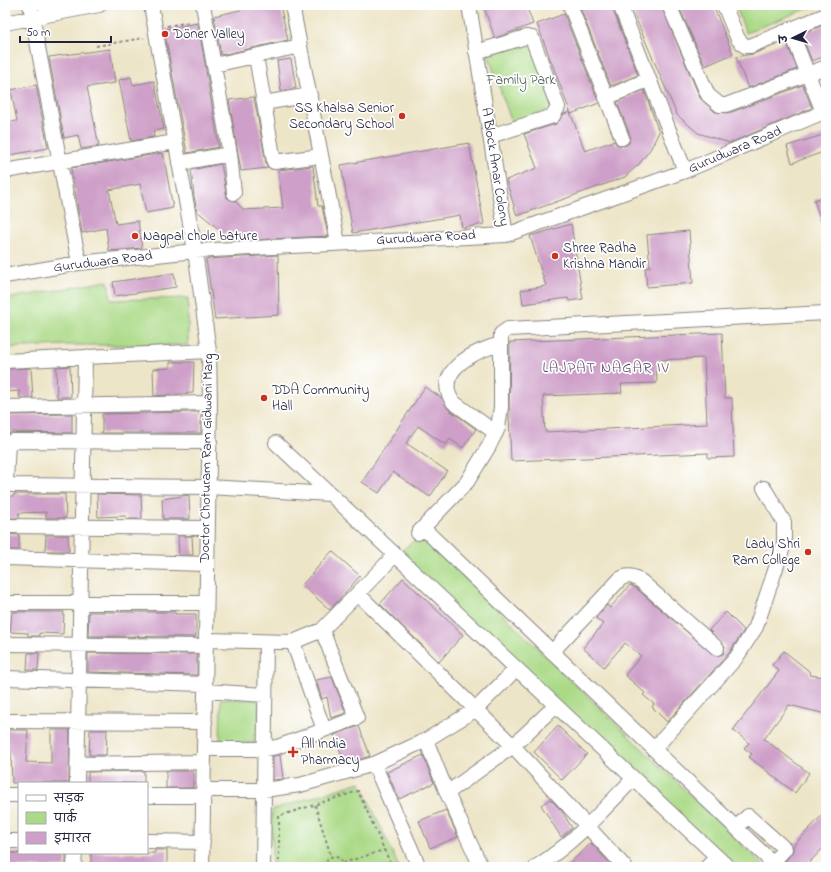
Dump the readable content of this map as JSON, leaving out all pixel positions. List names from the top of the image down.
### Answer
{
  "streets": {
    "street": ["Gurudwara Road", "A Block Amar Colony", "Doctor Choturam Ram Gidwani Marg"]
  },
  "crossings": [
    ["Gurudwara Road", "A Block Amar Colony"],
    ["Gurudwara Road", "Doctor Choturam Ram Gidwani Marg"]
  ],
  "districts": ["LAJPAT NAGAR IV"],
  "parks": ["Family Park"],
  "places": {
    "other": [
      "Döner Valley",
      "SS Khalsa Senior Secondary School",
      "Nagpal chole bature",
      "Shree Radha Krishna Mandir",
      "DDA Community Hall",
      "Lady Shri Ram College"
    ],
    "health": ["All India Pharmacy"]
  },
  "legend": ["सड़क", "पार्क", "इमारत"],
  "scale_bar": "50 m",
  "north": "left"
}
